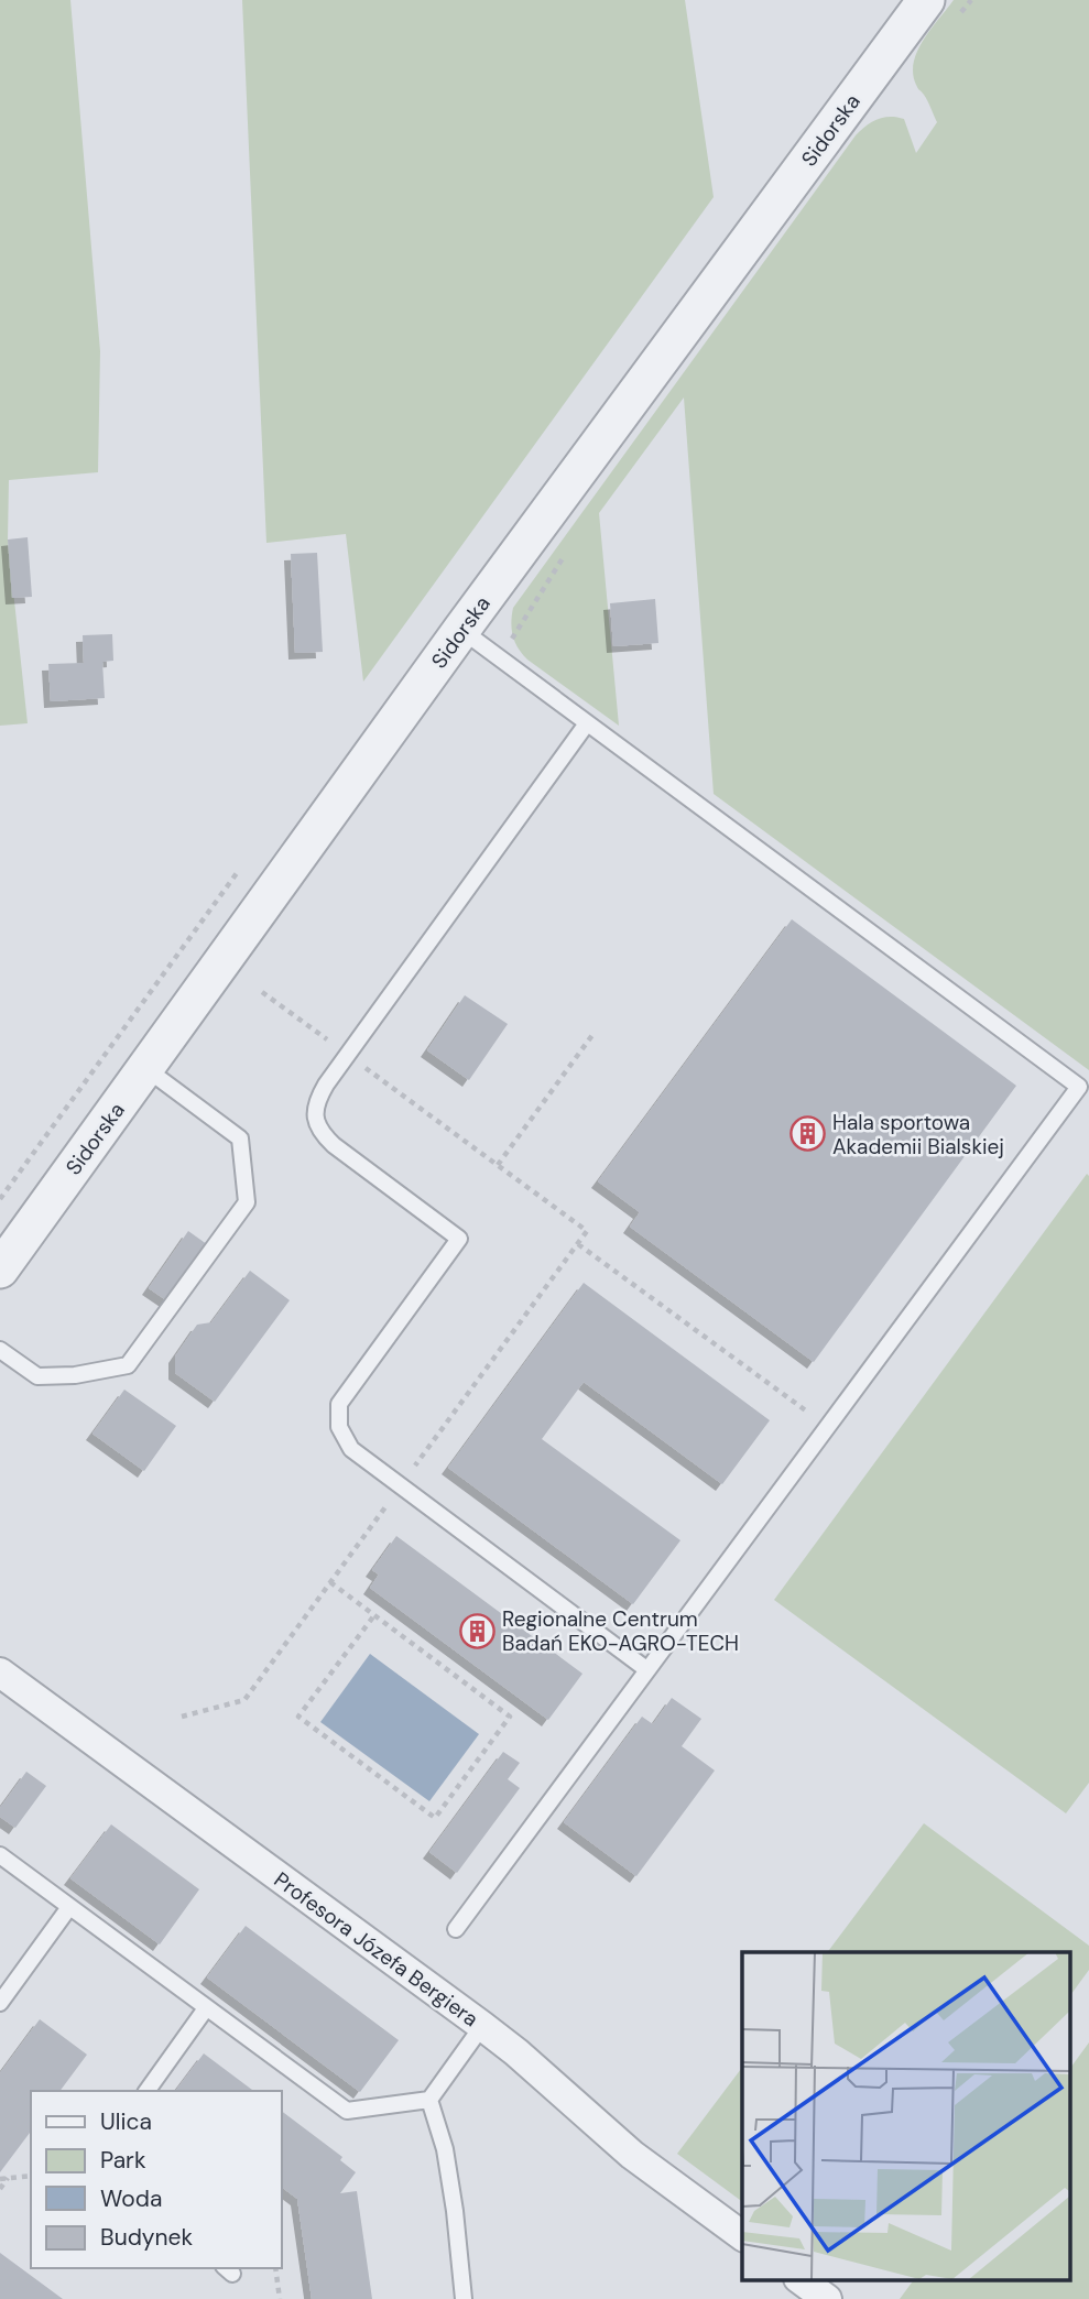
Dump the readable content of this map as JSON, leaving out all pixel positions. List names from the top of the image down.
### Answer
{
  "streets": {
    "street": ["Sidorska", "Profesora Józefa Bergiera"]
  },
  "places": {
    "building": ["Hala sportowa Akademii Bialskiej", "Regionalne Centrum Badań EKO-AGRO-TECH"]
  },
  "legend": [
    "Ulica",
    "Park",
    "Woda",
    "Budynek"
  ]
}
